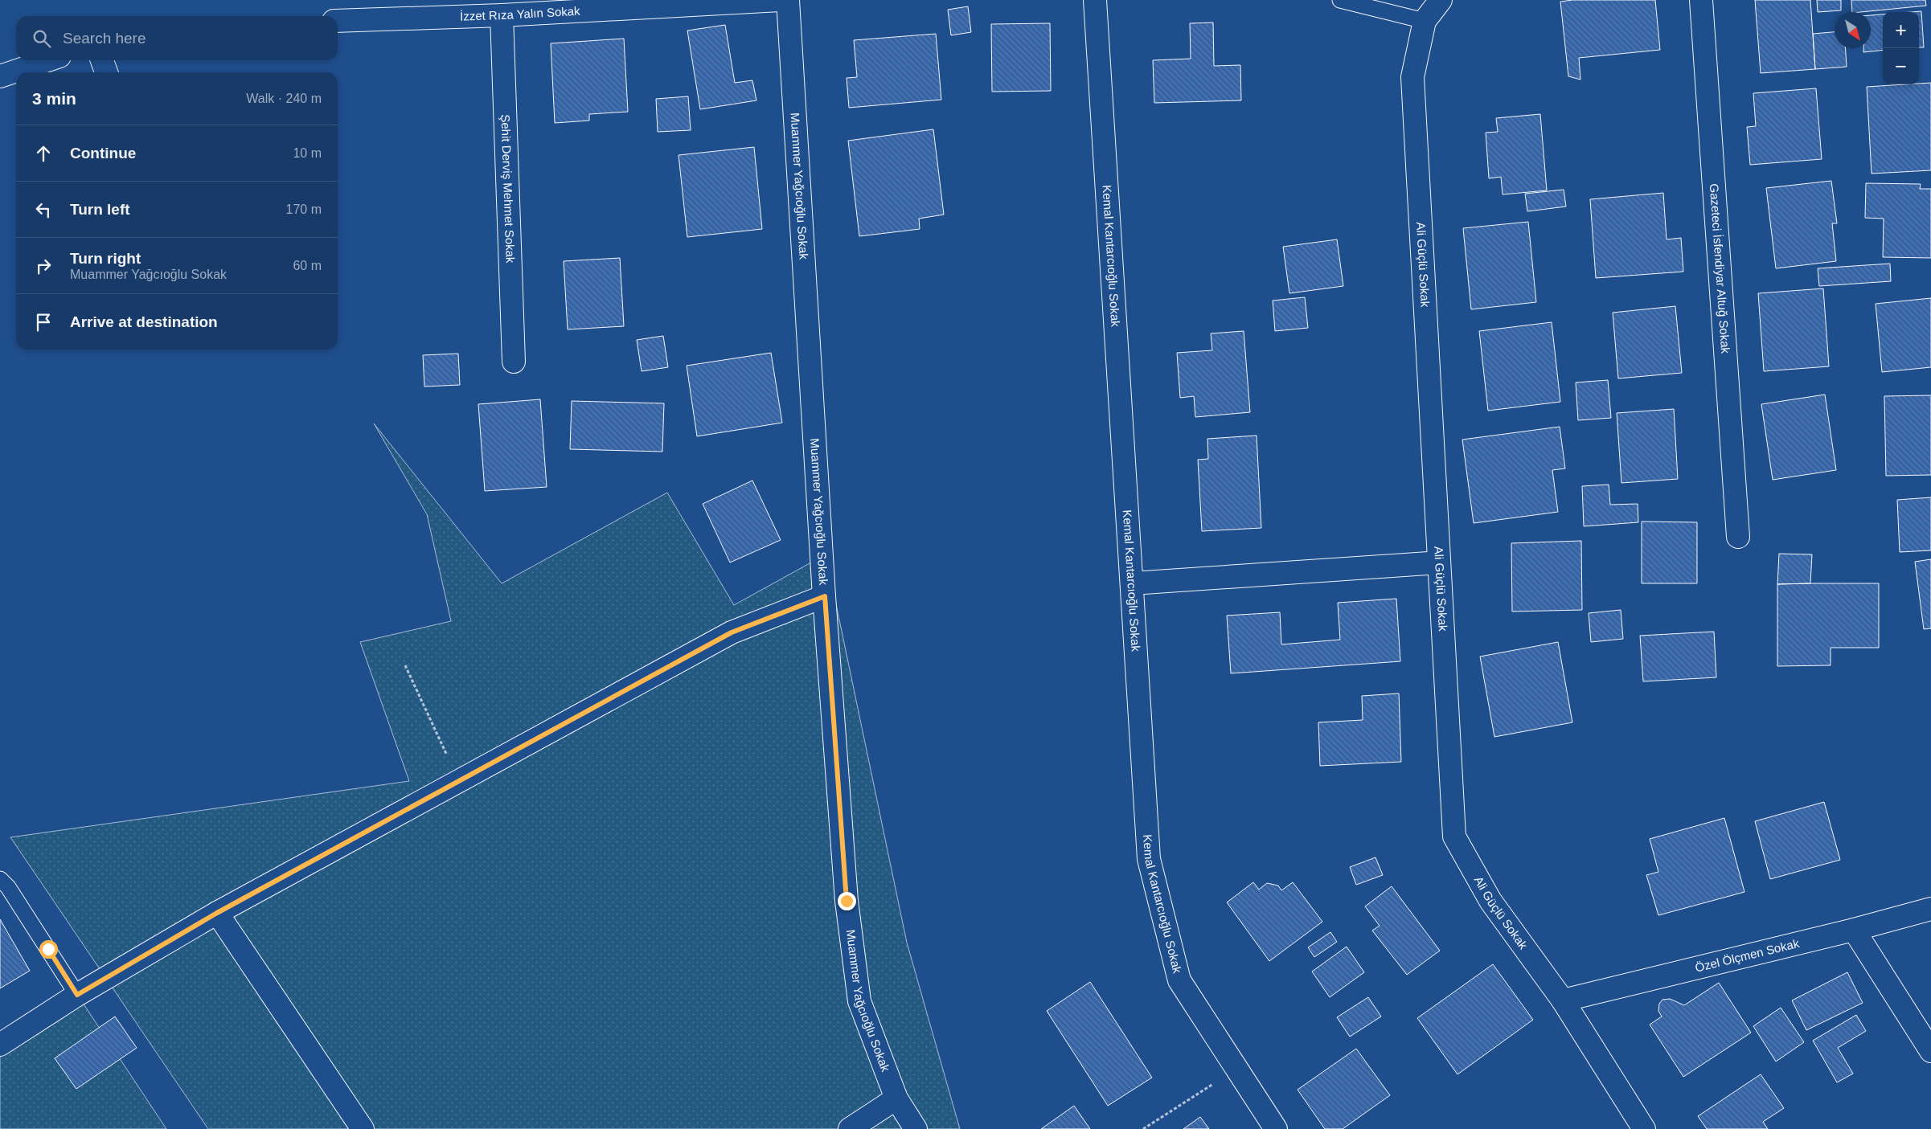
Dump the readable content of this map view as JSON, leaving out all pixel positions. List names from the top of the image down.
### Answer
{
  "streets": {
    "street": [
      "İzzet Rıza Yalın Sokak",
      "Muammer Yağcıoğlu Sokak",
      "Şehit Derviş Mehmet Sokak",
      "Kemal Kantarcıoğlu Sokak",
      "Ali Güçlü Sokak",
      "Gazeteci İsfendiyar Altuğ Sokak",
      "Özel Ölçmen Sokak"
    ]
  },
  "crossings": [
    ["İzzet Rıza Yalın Sokak", "Şehit Derviş Mehmet Sokak"],
    ["Ali Güçlü Sokak", "Özel Ölçmen Sokak"]
  ],
  "north": "bottom right",
  "page": {
    "map_buttons": ["+", "−"],
    "search": "Search here",
    "heading": ["3 min", "Walk · 240 m"],
    "list": [
      ["Continue", "10 m"],
      ["Turn left", "170 m"],
      ["Turn right", "Muammer Yağcıoğlu Sokak", "60 m"],
      "Arrive at destination"
    ]
  }
}
